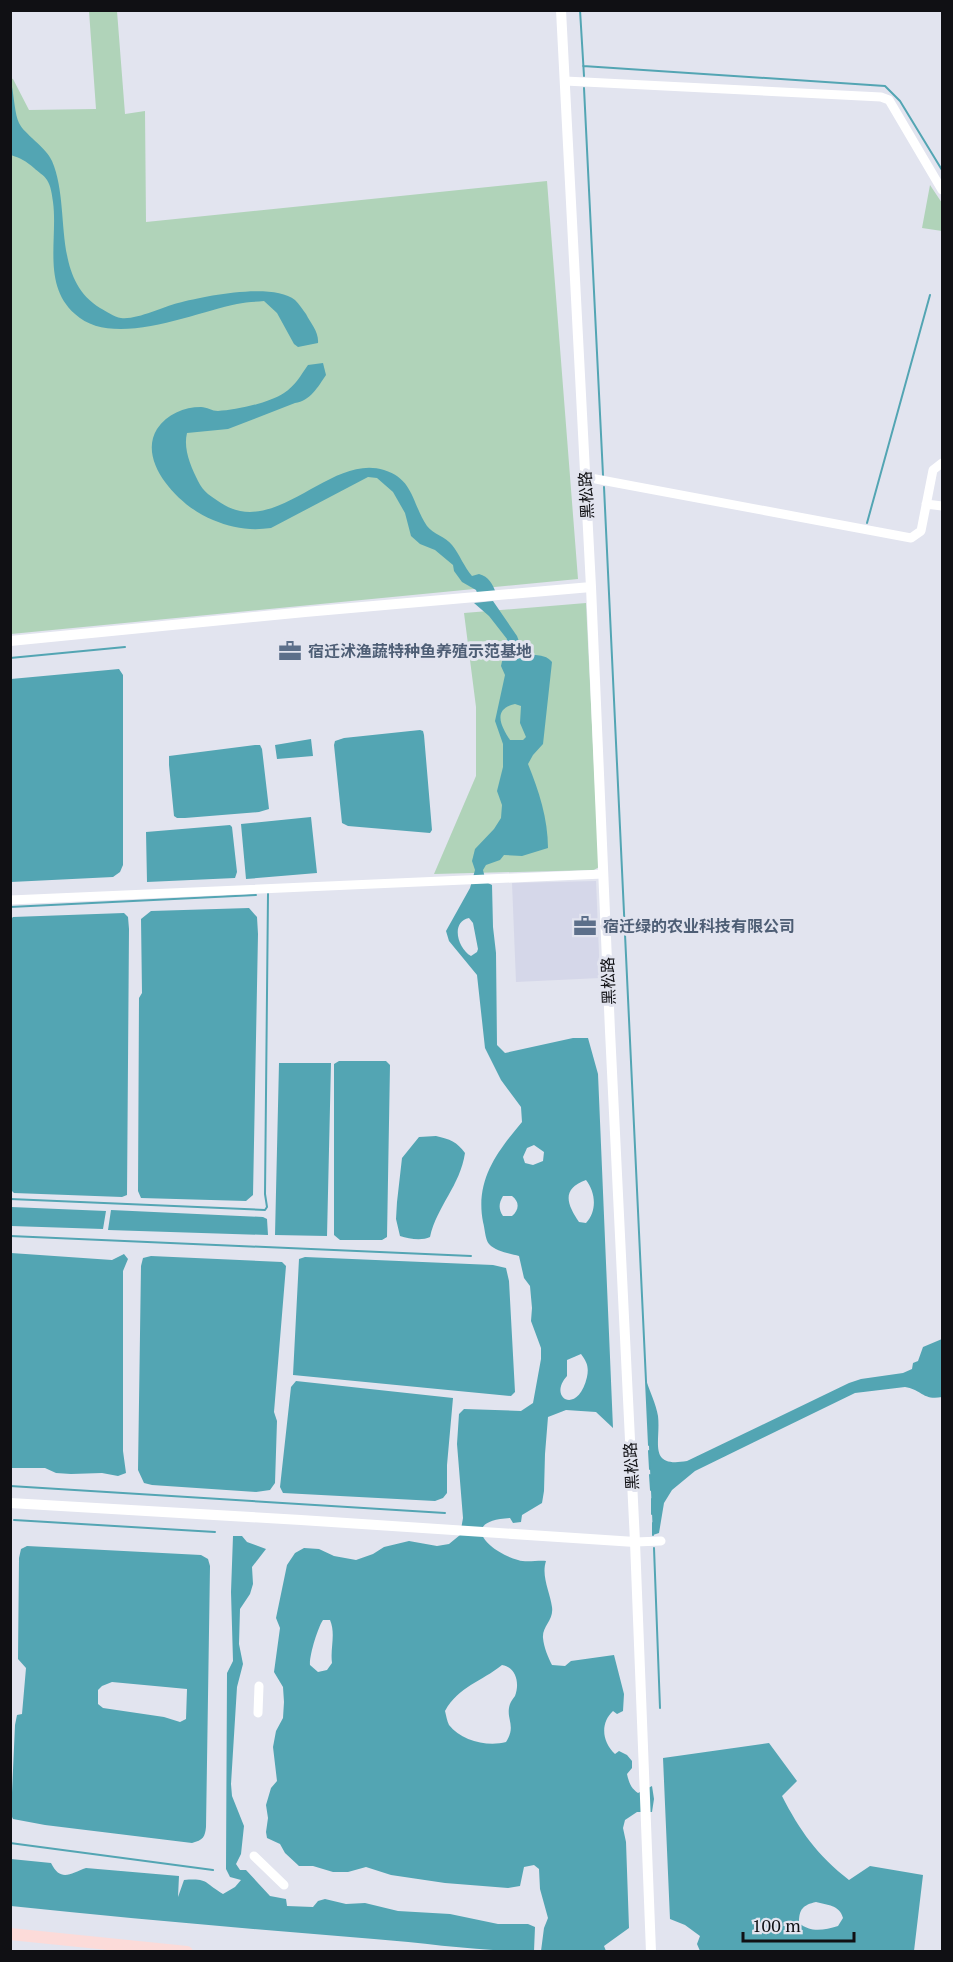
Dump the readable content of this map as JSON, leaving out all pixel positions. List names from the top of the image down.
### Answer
{
  "streets": {
    "street": ["黑松路"]
  },
  "places": {
    "office": ["宿迁沭渔蔬特种鱼养殖示范基地", "宿迁绿的农业科技有限公司"]
  },
  "scale_bar": "100 m"
}
